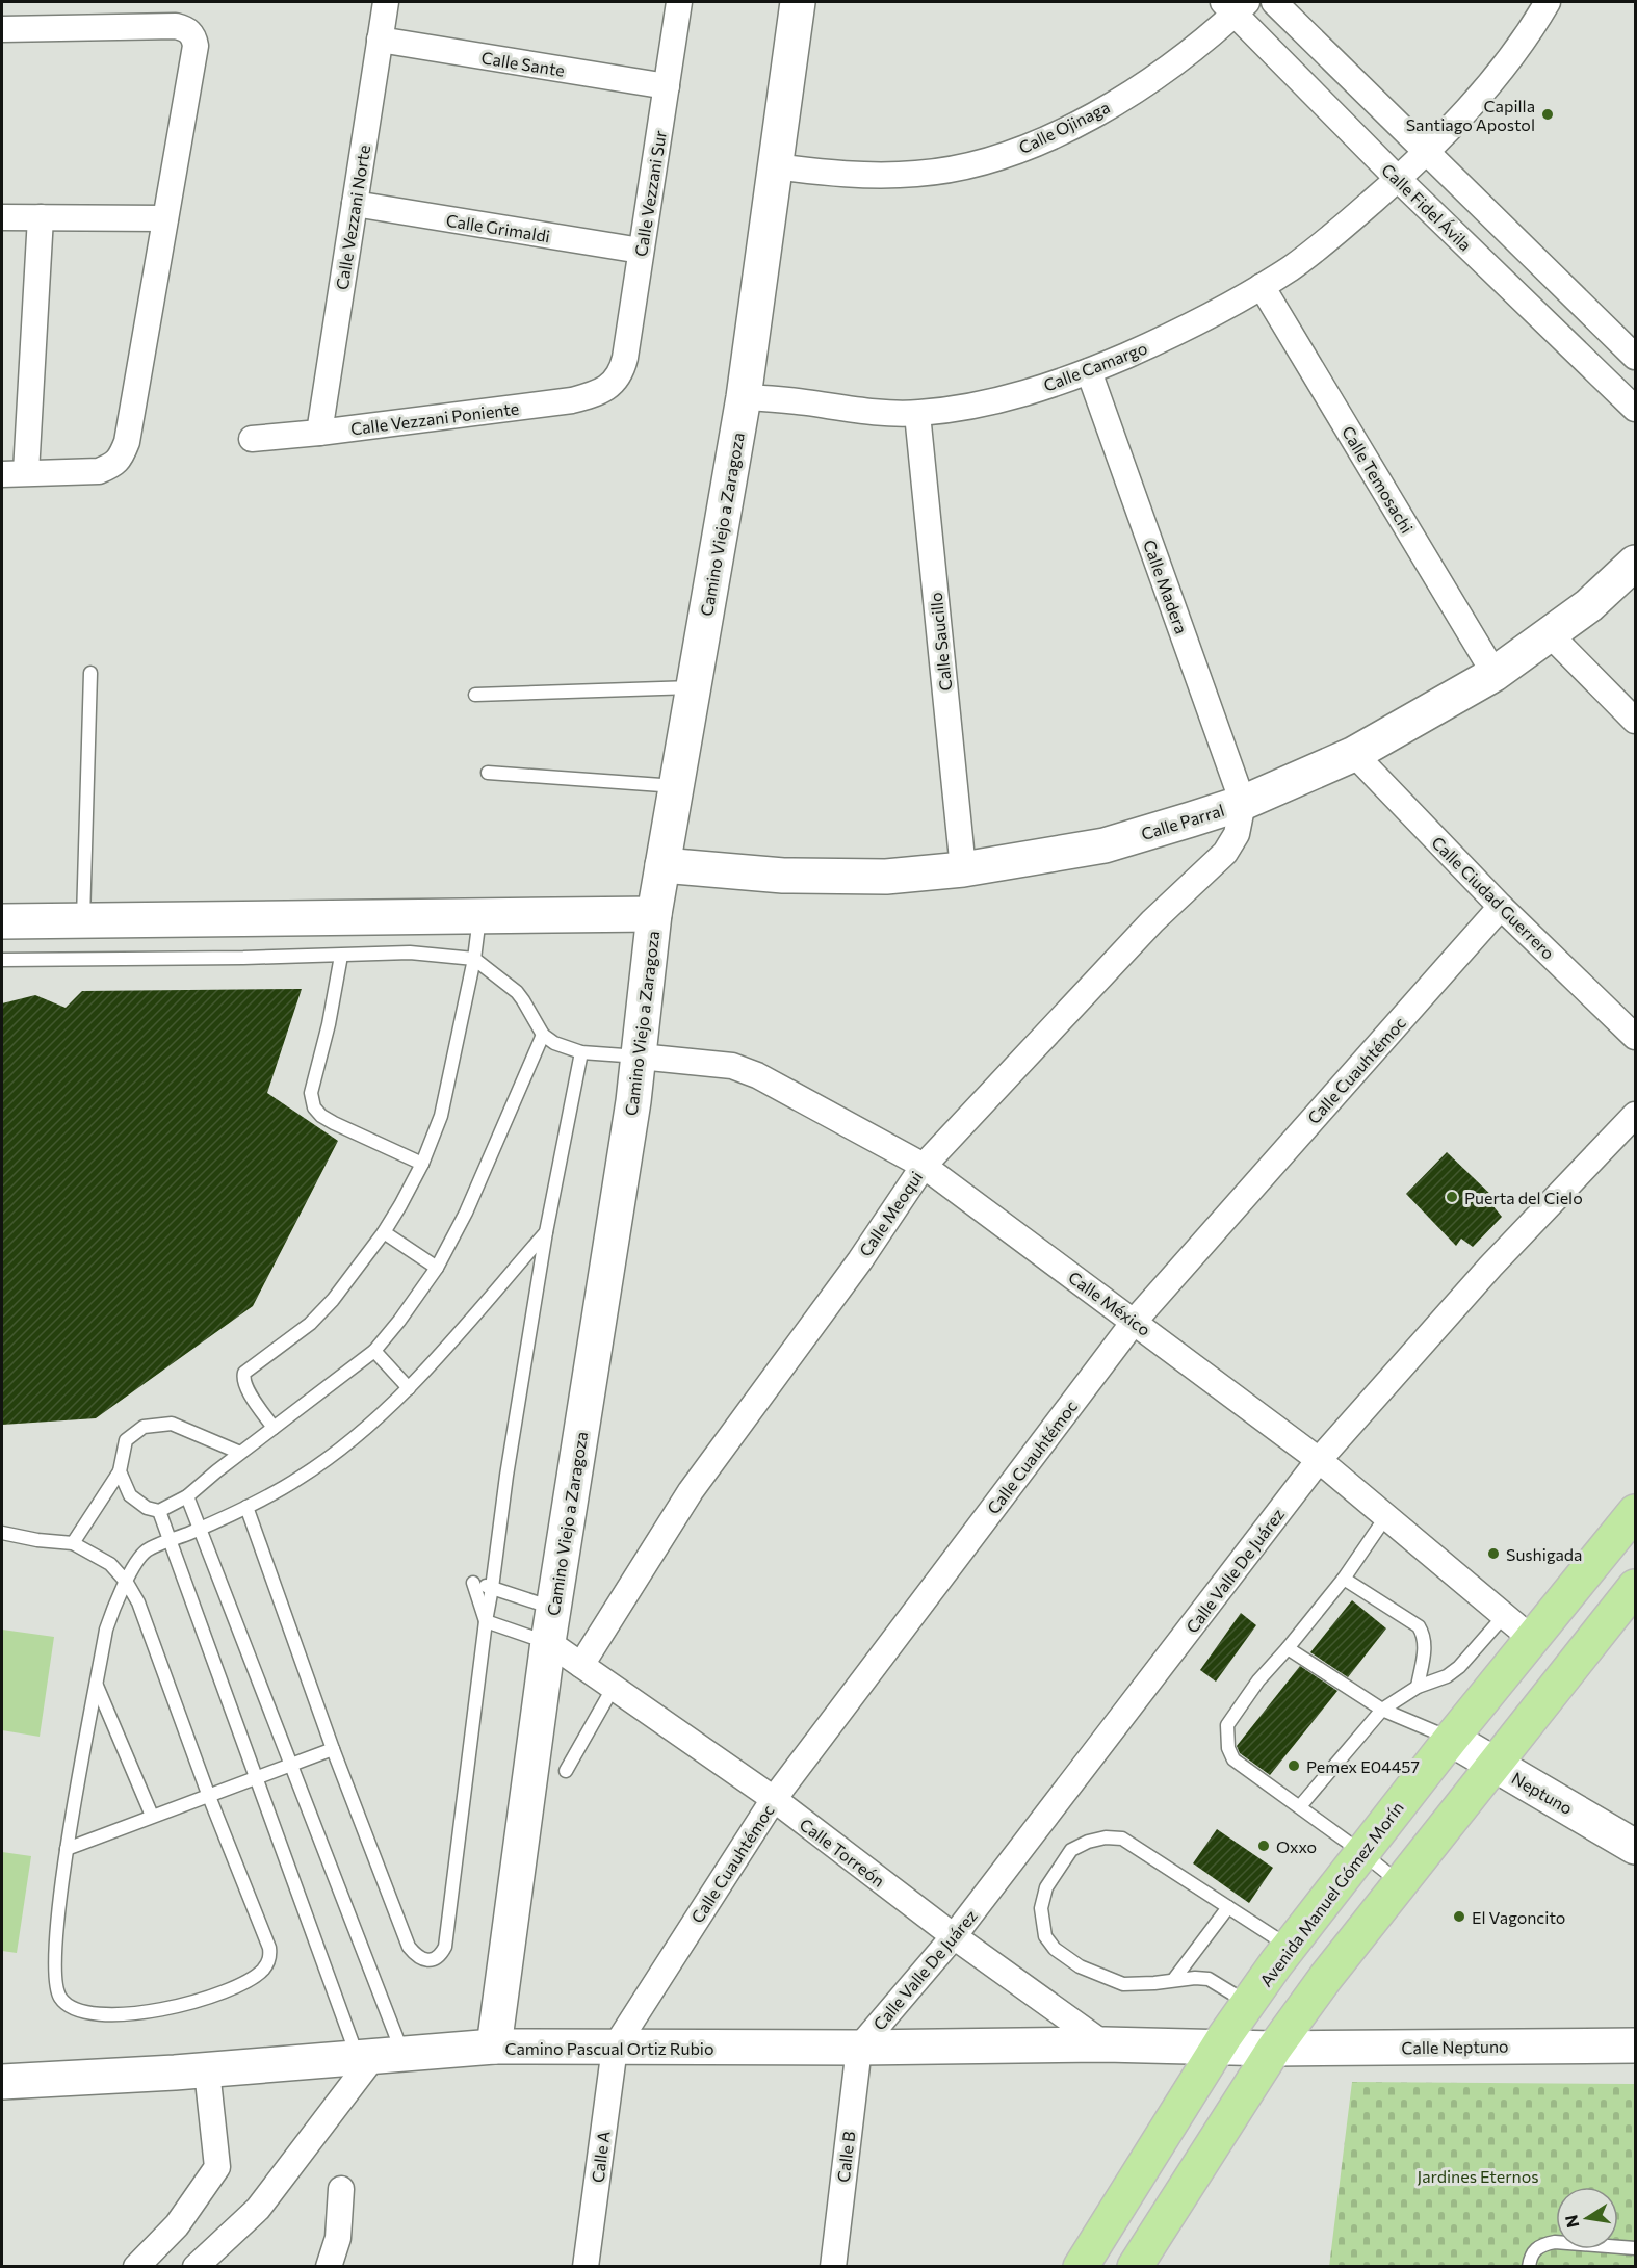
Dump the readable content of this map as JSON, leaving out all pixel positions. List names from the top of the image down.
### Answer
{
  "streets": {
    "main road": ["Avenida Manuel Gómez Morín"],
    "street": [
      "Calle Sante",
      "Calle Ojinaga",
      "Calle Vezzani Sur",
      "Calle Fidel Ávila",
      "Calle Vezzani Norte",
      "Calle Grimaldi",
      "Calle Camargo",
      "Calle Vezzani Poniente",
      "Calle Temosachi",
      "Camino Viejo a Zaragoza",
      "Calle Madera",
      "Calle Saucillo",
      "Calle Parral",
      "Calle Ciudad Guerrero",
      "Calle Cuauhtémoc",
      "Calle Meoqui",
      "Calle México",
      "Calle Valle De Juárez",
      "Neptuno",
      "Calle Torreón",
      "Calle Neptuno",
      "Camino Pascual Ortiz Rubio",
      "Calle A",
      "Calle B"
    ]
  },
  "crossings": [
    ["Calle Sante", "Calle Vezzani Sur"],
    ["Calle Sante", "Calle Vezzani Norte"],
    ["Calle Ojinaga", "Calle Fidel Ávila"],
    ["Calle Ojinaga", "Camino Viejo a Zaragoza"],
    ["Calle Vezzani Sur", "Calle Grimaldi"],
    ["Calle Vezzani Sur", "Calle Vezzani Poniente"],
    ["Calle Fidel Ávila", "Calle Camargo"],
    ["Calle Vezzani Norte", "Calle Grimaldi"],
    ["Calle Vezzani Norte", "Calle Vezzani Poniente"],
    ["Calle Camargo", "Calle Temosachi"],
    ["Calle Camargo", "Camino Viejo a Zaragoza"],
    ["Calle Camargo", "Calle Madera"],
    ["Calle Camargo", "Calle Saucillo"],
    ["Calle Temosachi", "Calle Parral"],
    ["Camino Viejo a Zaragoza", "Calle Parral"],
    ["Camino Viejo a Zaragoza", "Calle México"],
    ["Camino Viejo a Zaragoza", "Calle Torreón"],
    ["Camino Viejo a Zaragoza", "Camino Pascual Ortiz Rubio"],
    ["Calle Madera", "Calle Parral"],
    ["Calle Madera", "Calle Meoqui"],
    ["Calle Saucillo", "Calle Parral"],
    ["Calle Parral", "Calle Ciudad Guerrero"],
    ["Calle Parral", "Calle Meoqui"],
    ["Calle Ciudad Guerrero", "Calle Cuauhtémoc"],
    ["Calle Cuauhtémoc", "Calle México"],
    ["Calle Cuauhtémoc", "Calle Torreón"],
    ["Calle Cuauhtémoc", "Camino Pascual Ortiz Rubio"],
    ["Calle Cuauhtémoc", "Calle A"],
    ["Calle Meoqui", "Calle México"],
    ["Calle Meoqui", "Calle Torreón"],
    ["Calle México", "Calle Valle De Juárez"],
    ["Calle México", "Avenida Manuel Gómez Morín"],
    ["Calle Valle De Juárez", "Calle Torreón"],
    ["Calle Valle De Juárez", "Camino Pascual Ortiz Rubio"],
    ["Calle Valle De Juárez", "Calle B"],
    ["Neptuno", "Avenida Manuel Gómez Morín"],
    ["Calle Torreón", "Camino Pascual Ortiz Rubio"],
    ["Avenida Manuel Gómez Morín", "Calle Neptuno"],
    ["Avenida Manuel Gómez Morín", "Camino Pascual Ortiz Rubio"],
    ["Calle Neptuno", "Camino Pascual Ortiz Rubio"],
    ["Camino Pascual Ortiz Rubio", "Calle A"],
    ["Camino Pascual Ortiz Rubio", "Calle B"]
  ],
  "parks": ["Jardines Eternos"],
  "places": [
    "Capilla Santiago Apostol",
    "Puerta del Cielo",
    "Sushigada",
    "Pemex E04457",
    "Oxxo",
    "El Vagoncito"
  ],
  "north": "left"
}
